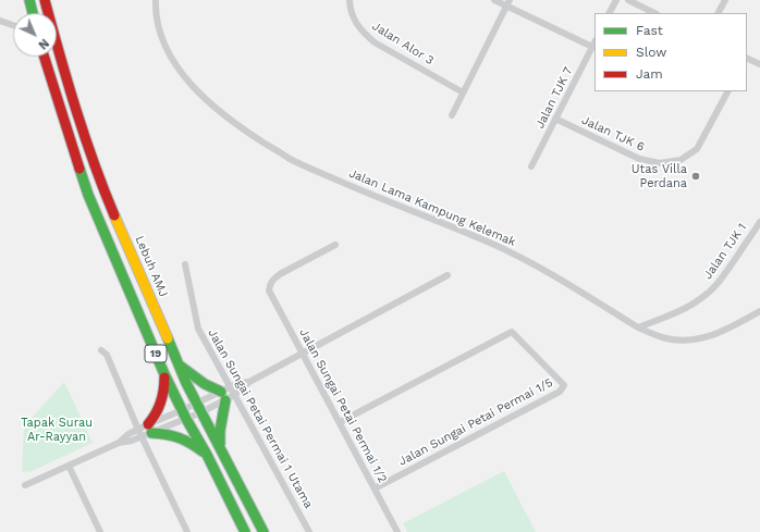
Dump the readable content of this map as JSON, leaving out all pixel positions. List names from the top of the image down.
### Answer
{
  "streets": {
    "highway": ["Lebuh AMJ", "19"],
    "street": [
      "Jalan Alor 3",
      "Jalan TJK 7",
      "Jalan TJK 6",
      "Jalan Lama Kampung Kelemak",
      "Jalan TJK 1",
      "Jalan Sungai Petai Permai 1/2",
      "Jalan Sungai Petai Permai 1 Utama",
      "Jalan Sungai Petai Permai 1/5"
    ]
  },
  "crossings": [
    ["Jalan TJK 7", "Jalan TJK 6"],
    ["Jalan Lama Kampung Kelemak", "Jalan TJK 1"],
    ["Jalan Sungai Petai Permai 1/2", "Jalan Sungai Petai Permai 1/5"]
  ],
  "parks": ["Tapak Surau Ar-Rayyan"],
  "places": ["Utas Villa Perdana"],
  "legend": ["Fast", "Slow", "Jam"],
  "north": "bottom right"
}
